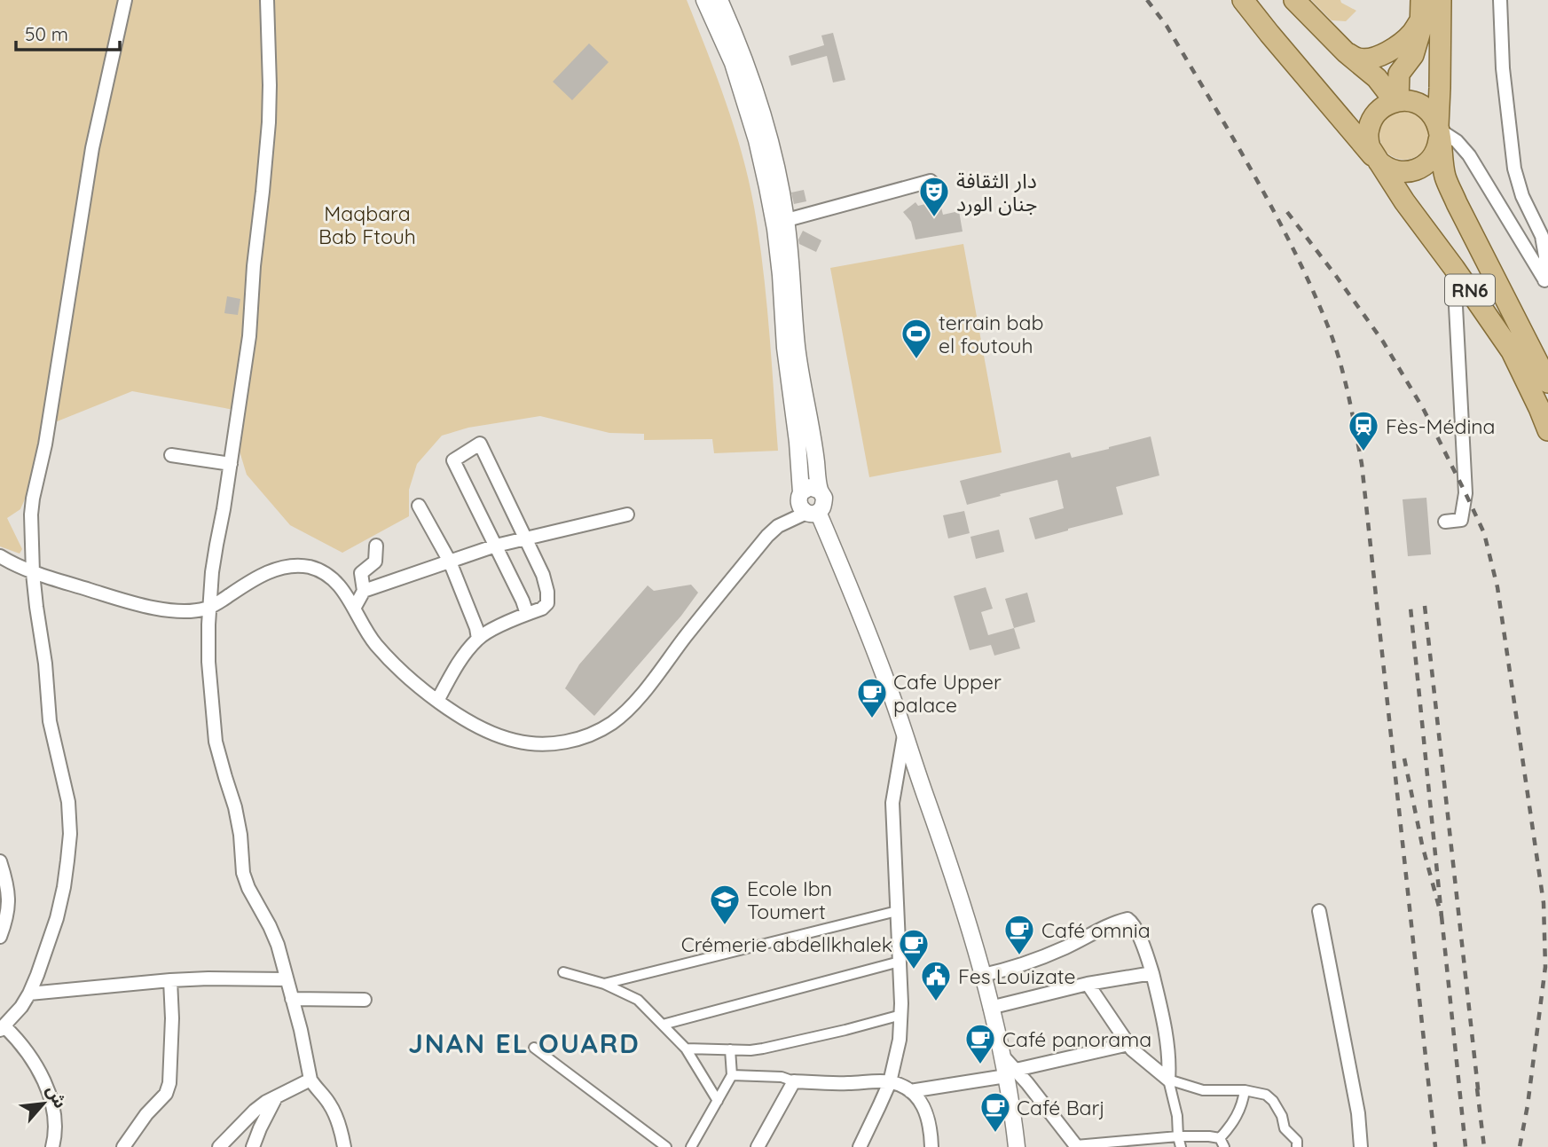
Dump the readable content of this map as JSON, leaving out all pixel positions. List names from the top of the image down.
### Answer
{
  "streets": {
    "main road": ["RN6"]
  },
  "districts": ["JNAN EL OUARD"],
  "parks": ["Maqbara Bab Ftouh"],
  "places": {
    "theatre": ["دار الثقافة جنان الورد"],
    "sports": ["terrain bab el foutouh"],
    "station": ["Fès-Médina"],
    "cafe": [
      "Cafe Upper palace",
      "Café omnia",
      "Crémerie abdellkhalek",
      "Café panorama",
      "Café Barj"
    ],
    "school or university": ["Ecole Ibn Toumert"],
    "public building": ["Fes Louizate"]
  },
  "scale_bar": "50 m",
  "north": "top right"
}
